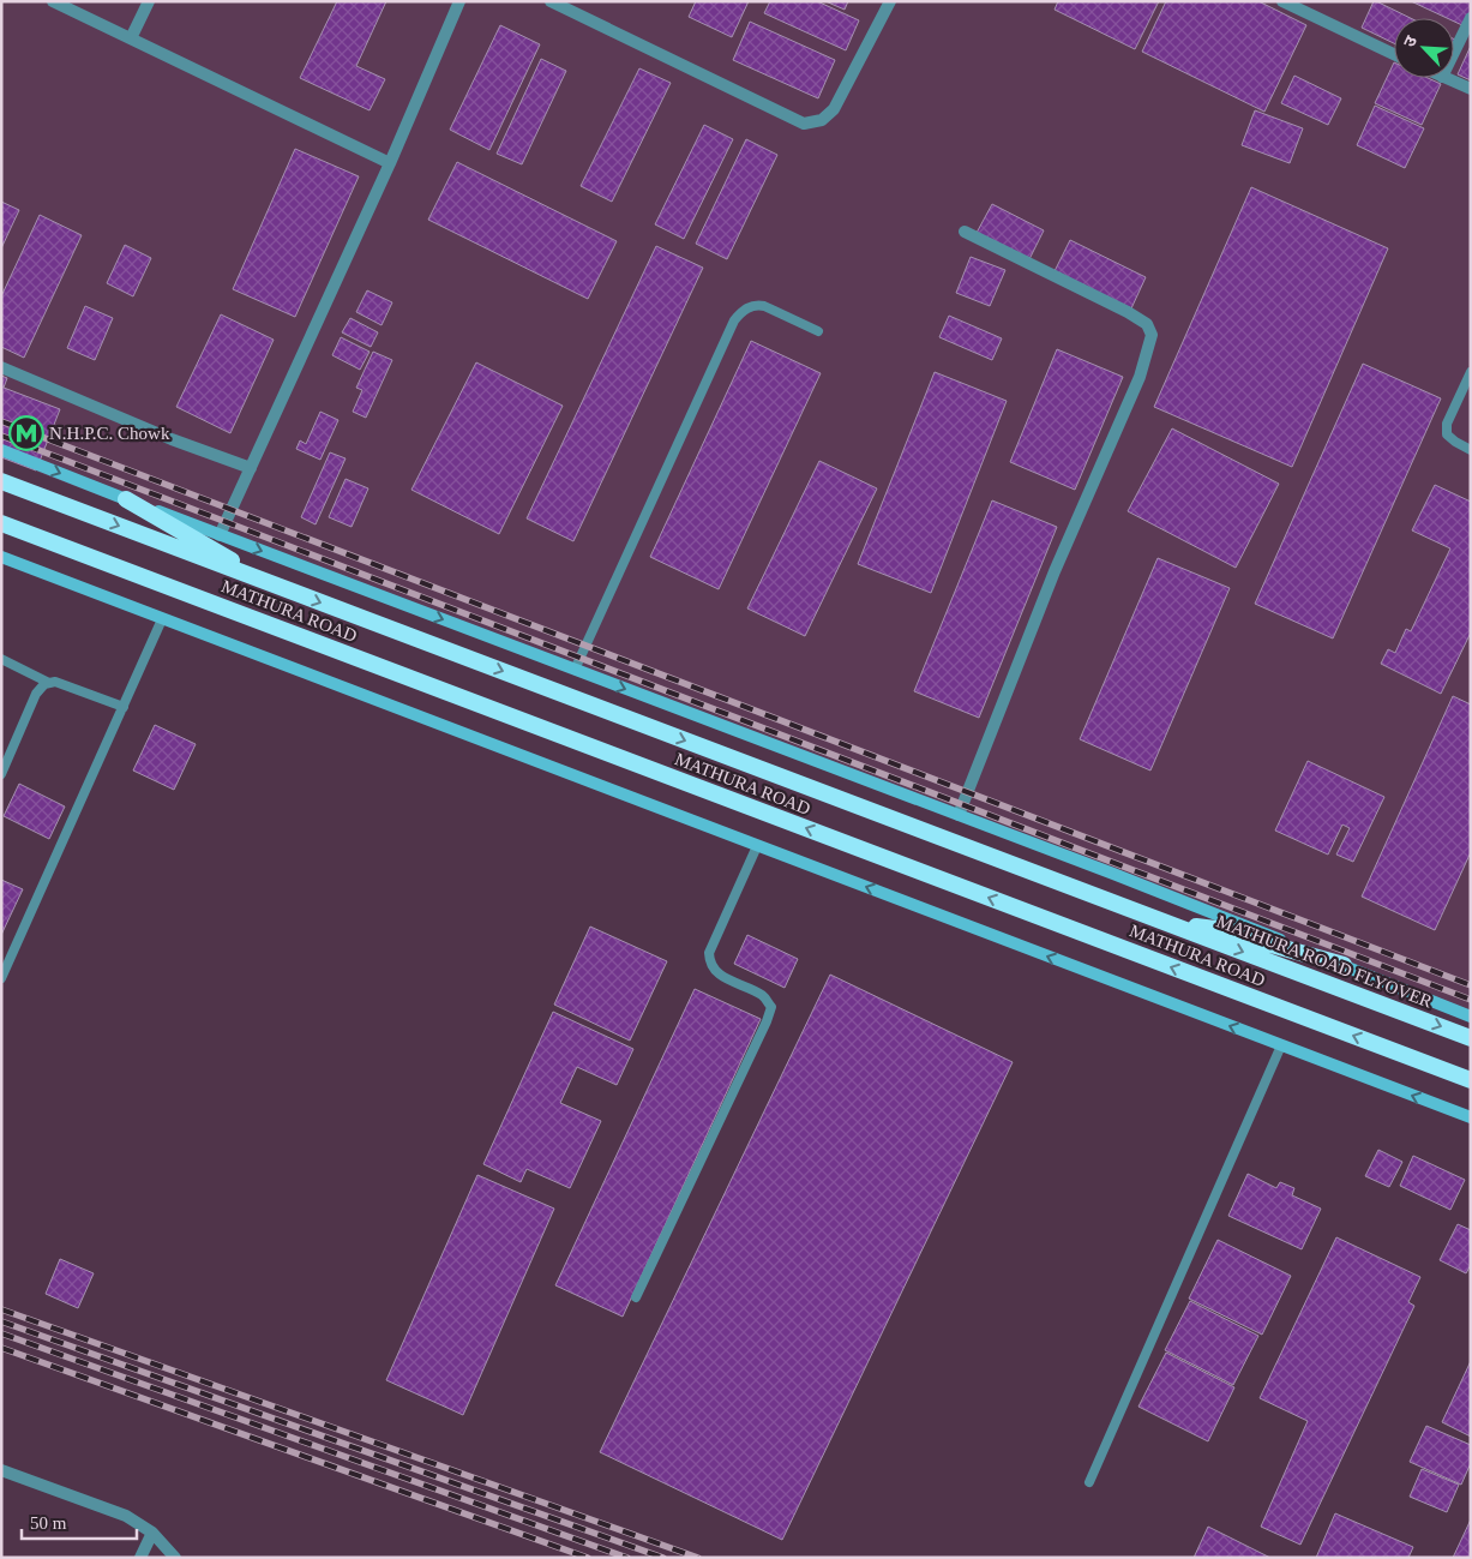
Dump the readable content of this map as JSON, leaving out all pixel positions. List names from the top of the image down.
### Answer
{
  "streets": {
    "highway": ["MATHURA ROAD", "MATHURA ROAD FLYOVER"]
  },
  "crossings": [
    ["MATHURA ROAD", "MATHURA ROAD FLYOVER"]
  ],
  "places": {
    "metro station": ["N.H.P.C. Chowk"]
  },
  "scale_bar": "50 m",
  "north": "top left"
}
